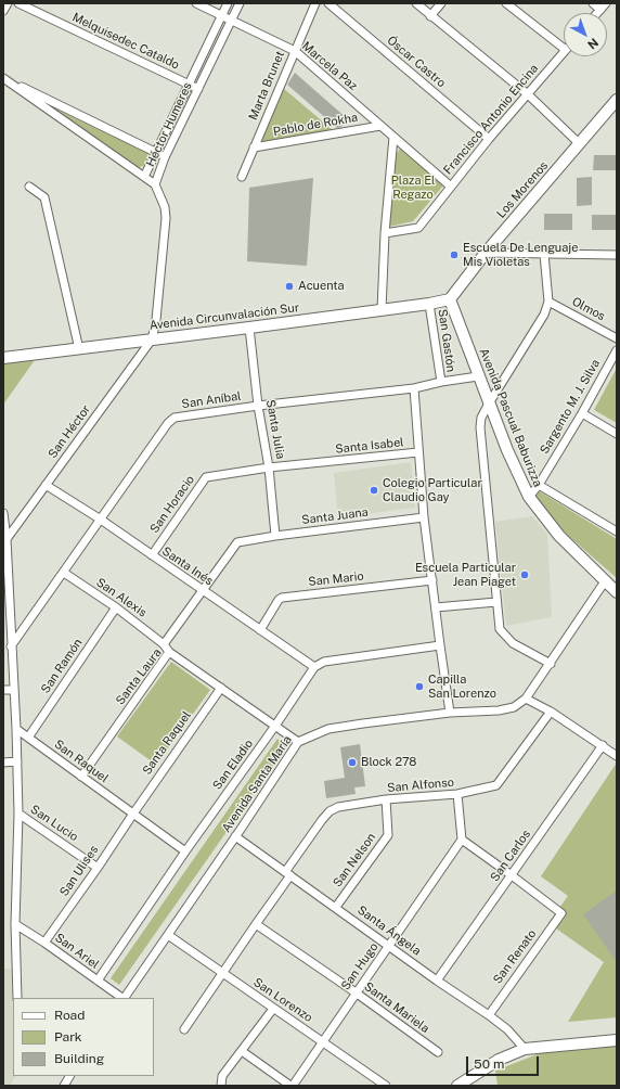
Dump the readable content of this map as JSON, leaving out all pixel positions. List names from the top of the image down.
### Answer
{
  "streets": {
    "main road": ["Los Morenos", "Avenida Circunvalación Sur", "Avenida Pascual Baburizza"],
    "street": [
      "Melquisedec Cataldo",
      "Óscar Castro",
      "Marcela Paz",
      "Marta Brunet",
      "Francisco Antonio Encina",
      "Héctor Humeres",
      "Pablo de Rokha",
      "Olmos",
      "San Gastón",
      "San Aníbal",
      "Sargento M. J. Silva",
      "Santa Julia",
      "San Héctor",
      "Santa Isabel",
      "San Horacio",
      "Santa Juana",
      "Santa Inés",
      "San Mario",
      "San Alexis",
      "San Ramón",
      "Santa Laura",
      "Santa Raquel",
      "San Raquel",
      "San Eladio",
      "Avenida Santa María",
      "San Alfonso",
      "San Lucio",
      "San Carlos",
      "San Nelson",
      "San Ulises",
      "Santa Ángela",
      "San Ariel",
      "San Renato",
      "San Hugo",
      "San Lorenzo",
      "Santa Mariela"
    ]
  },
  "crossings": [
    ["Melquisedec Cataldo", "Héctor Humeres"],
    ["Óscar Castro", "Francisco Antonio Encina"],
    ["Marcela Paz", "Marta Brunet"],
    ["Marcela Paz", "Francisco Antonio Encina"],
    ["Marcela Paz", "Héctor Humeres"],
    ["Marcela Paz", "Pablo de Rokha"],
    ["Marta Brunet", "Pablo de Rokha"],
    ["Héctor Humeres", "Avenida Circunvalación Sur"],
    ["Héctor Humeres", "San Héctor"],
    ["Los Morenos", "Avenida Circunvalación Sur"],
    ["Los Morenos", "Avenida Pascual Baburizza"],
    ["Avenida Circunvalación Sur", "San Gastón"],
    ["Avenida Circunvalación Sur", "Avenida Pascual Baburizza"],
    ["Avenida Circunvalación Sur", "Santa Julia"],
    ["Avenida Circunvalación Sur", "San Héctor"],
    ["San Gastón", "San Aníbal"],
    ["San Aníbal", "Avenida Pascual Baburizza"],
    ["San Aníbal", "Santa Julia"],
    ["San Aníbal", "Santa Inés"],
    ["San Aníbal", "San Alexis"],
    ["Sargento M. J. Silva", "Avenida Pascual Baburizza"],
    ["Avenida Pascual Baburizza", "Avenida Santa María"],
    ["Santa Julia", "Santa Isabel"],
    ["Santa Julia", "San Horacio"],
    ["Santa Julia", "Santa Juana"],
    ["San Héctor", "Santa Inés"],
    ["Santa Isabel", "San Horacio"],
    ["Santa Isabel", "Santa Juana"],
    ["Santa Isabel", "San Mario"],
    ["Santa Isabel", "Avenida Santa María"],
    ["San Horacio", "Santa Inés"],
    ["Santa Juana", "Santa Inés"],
    ["Santa Juana", "San Alexis"],
    ["Santa Inés", "San Mario"],
    ["Santa Inés", "San Eladio"],
    ["San Alexis", "San Ramón"],
    ["San Ramón", "San Raquel"],
    ["Santa Laura", "Santa Raquel"],
    ["Santa Laura", "San Raquel"],
    ["Santa Laura", "San Eladio"],
    ["Santa Laura", "Avenida Santa María"],
    ["Santa Raquel", "San Raquel"],
    ["Santa Raquel", "San Ulises"],
    ["San Raquel", "San Eladio"],
    ["San Raquel", "San Ulises"],
    ["San Eladio", "San Ariel"],
    ["Avenida Santa María", "Santa Ángela"],
    ["Avenida Santa María", "San Lorenzo"],
    ["San Alfonso", "San Nelson"],
    ["San Alfonso", "Santa Ángela"],
    ["San Alfonso", "San Lorenzo"],
    ["San Alfonso", "Santa Mariela"],
    ["San Lucio", "San Ulises"],
    ["San Carlos", "Santa Ángela"],
    ["San Carlos", "San Renato"],
    ["San Nelson", "Santa Ángela"],
    ["San Ulises", "San Ariel"],
    ["Santa Ángela", "San Renato"],
    ["Santa Ángela", "San Hugo"],
    ["San Hugo", "San Lorenzo"],
    ["San Hugo", "Santa Mariela"]
  ],
  "parks": ["Plaza El Regazo"],
  "places": [
    "Escuela De Lenguaje Mis Violetas",
    "Acuenta",
    "Colegio Particular Claudio Gay",
    "Escuela Particular Jean Piaget",
    "Capilla San Lorenzo",
    "Block 278"
  ],
  "legend": ["Road", "Park", "Building"],
  "scale_bar": "50 m",
  "north": "bottom right"
}
